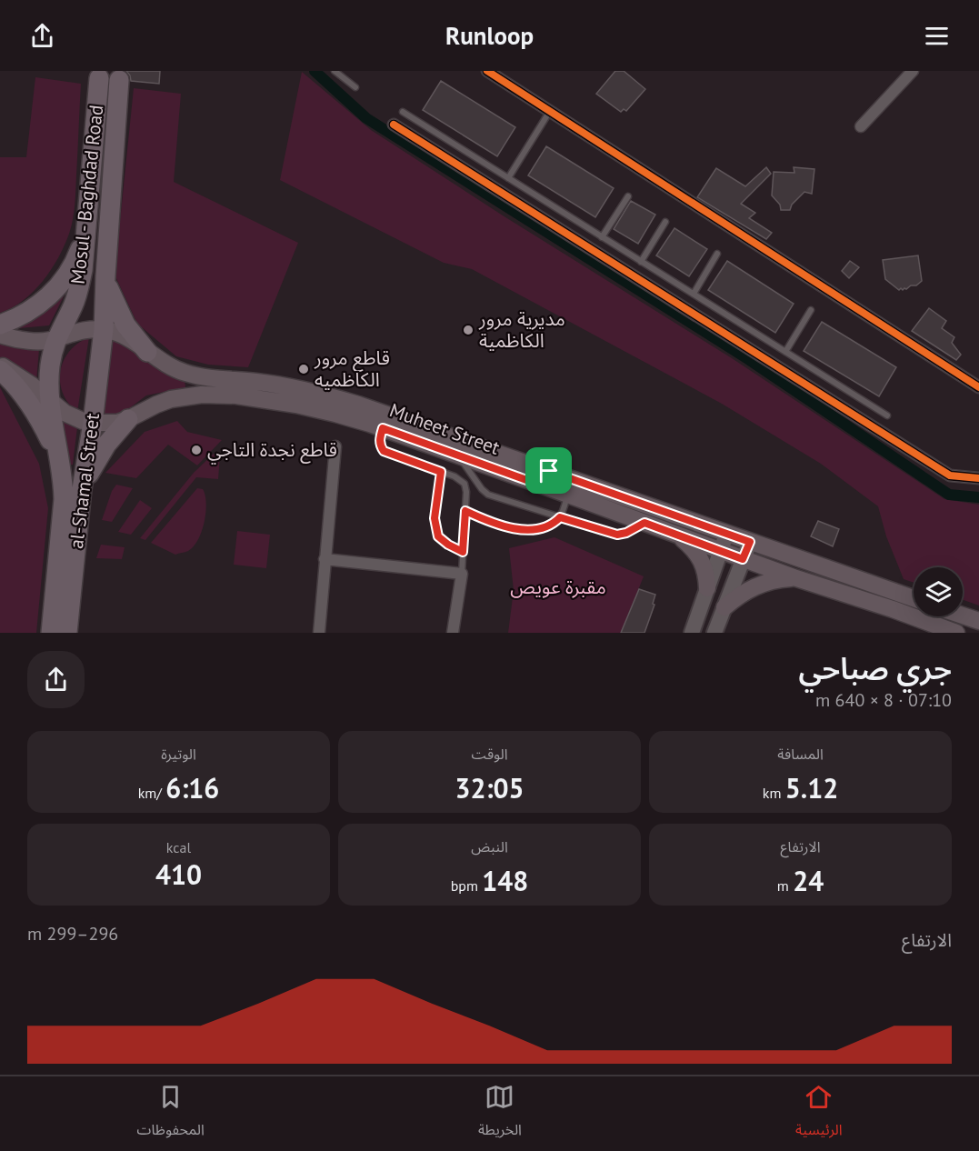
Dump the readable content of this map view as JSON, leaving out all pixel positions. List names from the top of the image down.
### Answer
{
  "streets": {
    "highway": ["Mosul - Baghdad Road", "al-Shamal Street"],
    "main road": ["Muheet Street"]
  },
  "crossings": [
    ["Mosul - Baghdad Road", "Muheet Street"],
    ["Mosul - Baghdad Road", "al-Shamal Street"],
    ["Muheet Street", "al-Shamal Street"]
  ],
  "parks": ["مقبرة عويص"],
  "places": ["مديرية مرور الكاظمية", "قاطع مرور الكاظميه", "قاطع نجدة التاجي"],
  "page": {
    "header": "Runloop",
    "heading": ["جري صباحي", "07:10 · 8 × 640 m"],
    "stats": [
      ["المسافة", "5.12 km"],
      ["الوقت", "32:05"],
      ["الوتيرة", "6:16 /km"],
      ["الارتفاع", "24 m"],
      ["النبض", "148 bpm"],
      ["kcal", "410"]
    ],
    "chart": ["الارتفاع", "296–299 m"],
    "tabs": ["الرئيسية", "الخريطة", "المحفوظات"]
  }
}
